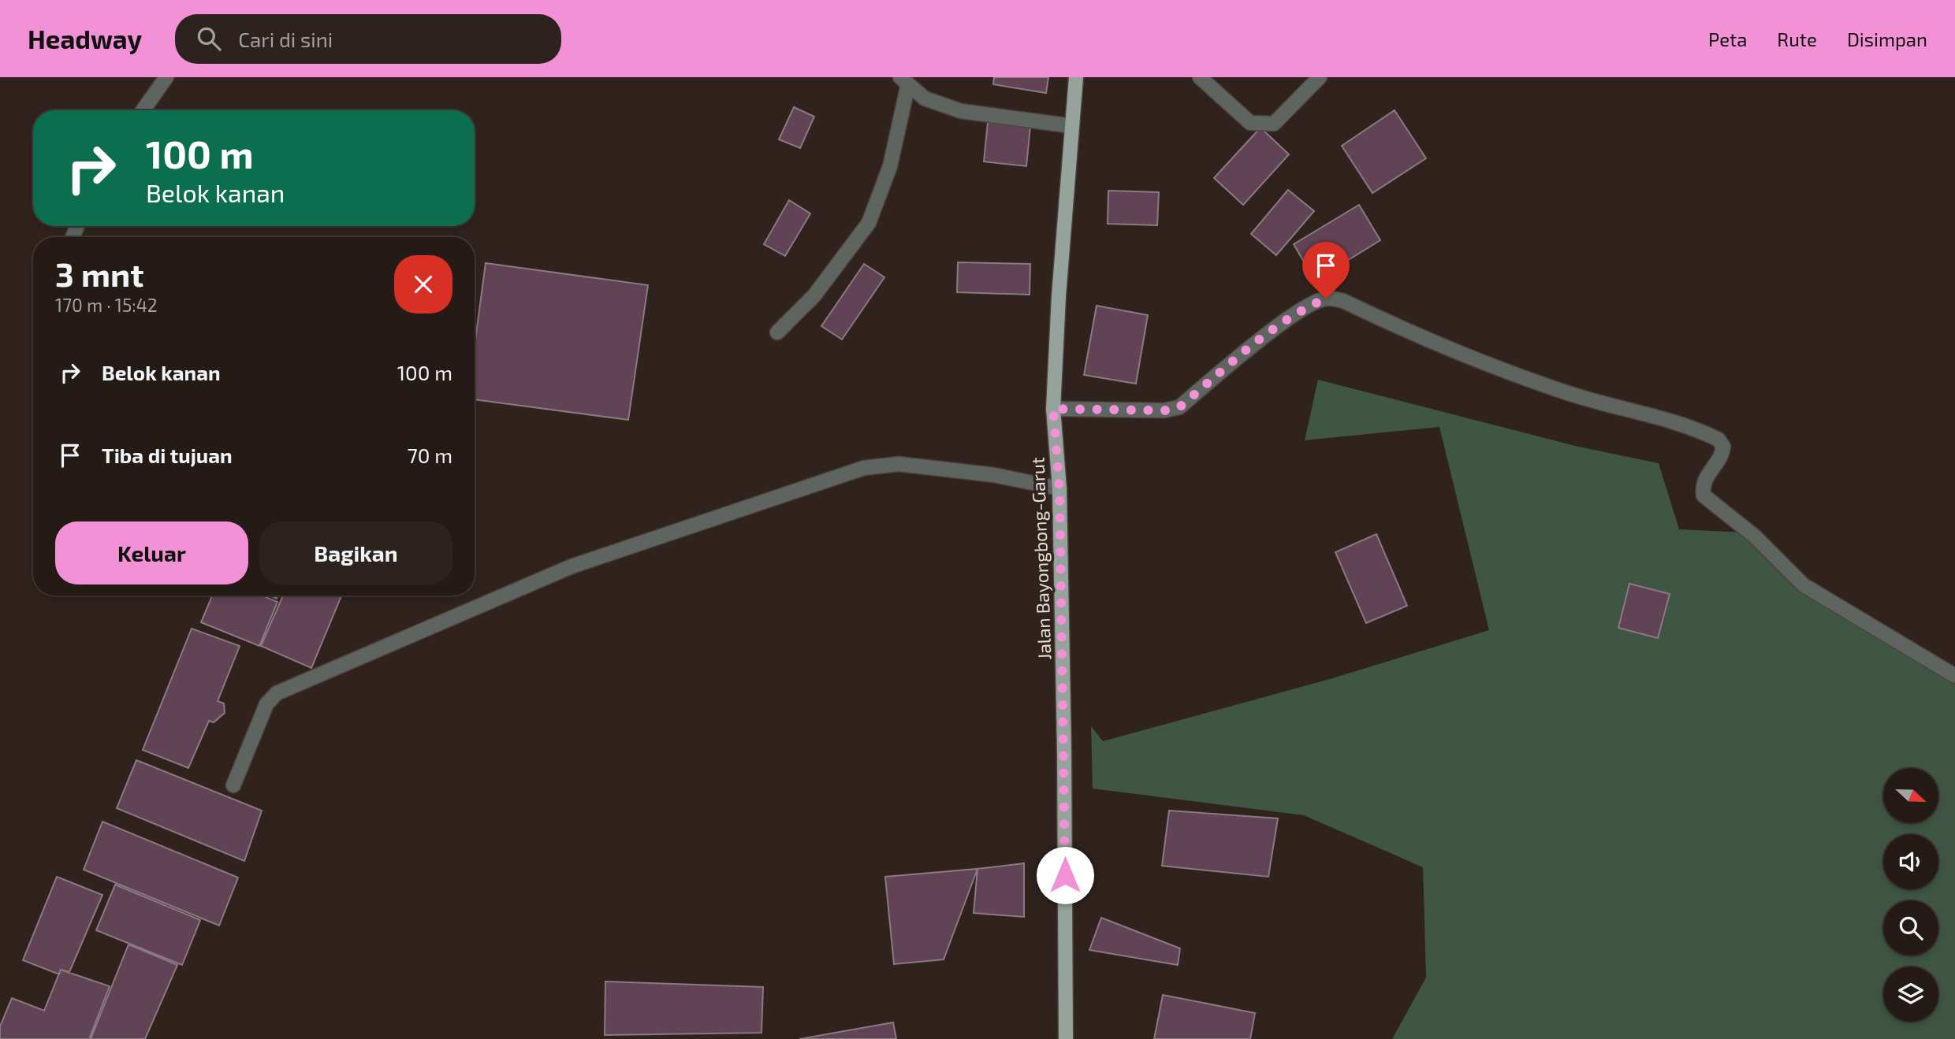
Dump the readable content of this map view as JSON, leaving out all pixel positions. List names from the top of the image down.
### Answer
{
  "streets": {
    "main road": ["Jalan Bayongbong-Garut"]
  },
  "north": "right",
  "page": {
    "header": "Headway",
    "search": "Cari di sini",
    "nav": ["Peta", "Rute", "Disimpan"],
    "turn": ["100 m", "Belok kanan"],
    "heading": ["3 mnt", "170 m · 15:42"],
    "list": [
      {
        "name": "Belok kanan",
        "value": "100 m"
      },
      {
        "name": "Tiba di tujuan",
        "value": "70 m"
      }
    ],
    "buttons": ["Keluar", "Bagikan"]
  }
}
